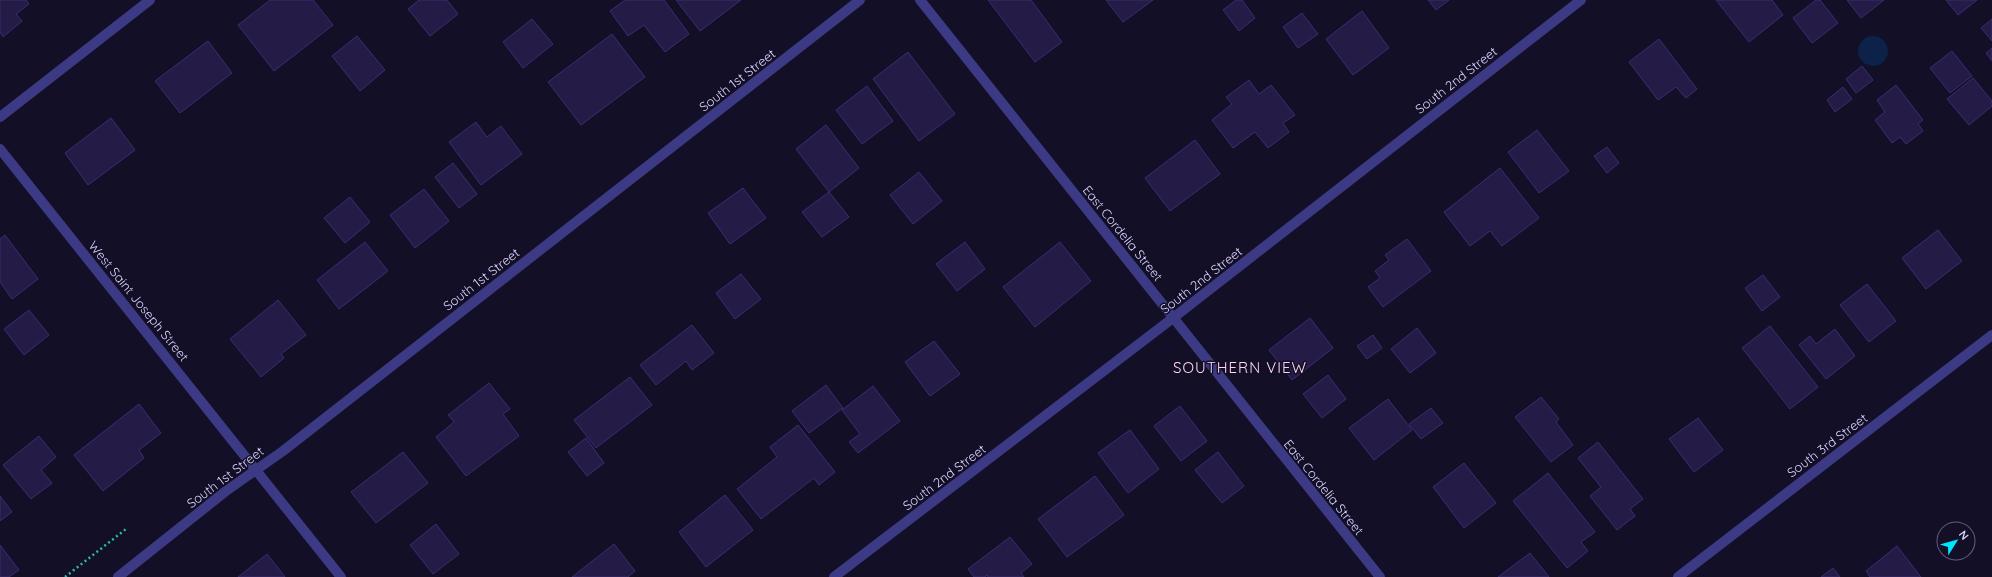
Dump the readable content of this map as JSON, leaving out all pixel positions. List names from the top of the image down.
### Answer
{
  "streets": {
    "street": [
      "South 1st Street",
      "South 2nd Street",
      "East Cordelia Street",
      "West Saint Joseph Street",
      "South 3rd Street"
    ]
  },
  "crossings": [
    ["South 1st Street", "West Saint Joseph Street"],
    ["South 2nd Street", "East Cordelia Street"]
  ],
  "districts": ["SOUTHERN VIEW"],
  "north": "top right"
}
